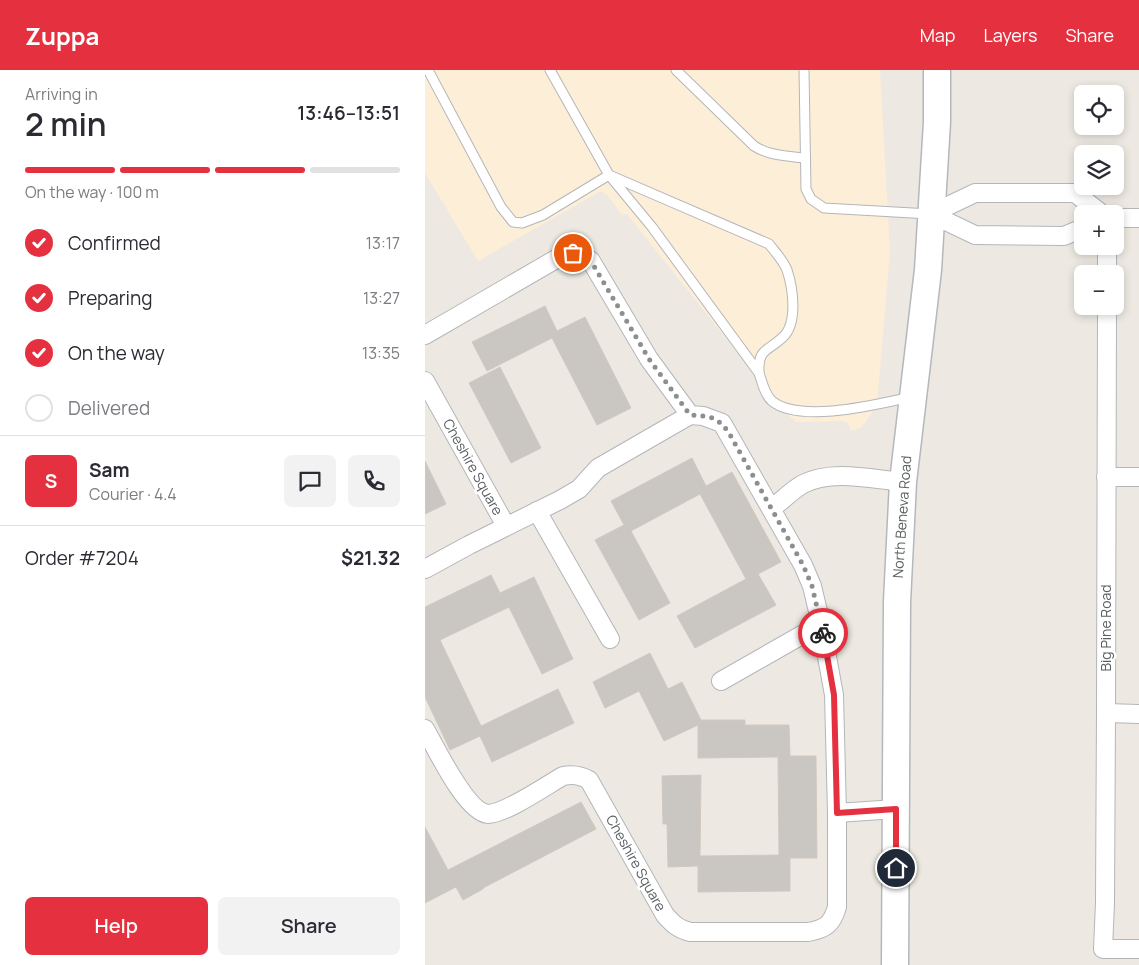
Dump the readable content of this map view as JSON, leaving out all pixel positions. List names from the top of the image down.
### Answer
{
  "streets": {
    "main road": ["North Beneva Road"],
    "street": ["Cheshire Square", "Big Pine Road"]
  },
  "page": {
    "header": "Zuppa",
    "nav": ["Map", "Layers", "Share"],
    "heading": ["2 min", "Arriving in", "13:46–13:51"],
    "panel": [
      "Sam",
      "Courier · 4.4",
      "Order #7204",
      "$21.32"
    ],
    "map_buttons": ["+", "−"],
    "bar": "On the way · 100 m",
    "list": [
      ["Confirmed", "13:17"],
      ["Preparing", "13:27"],
      ["On the way", "13:35"],
      "Delivered"
    ],
    "round": "S",
    "buttons": ["Help", "Share"]
  }
}
